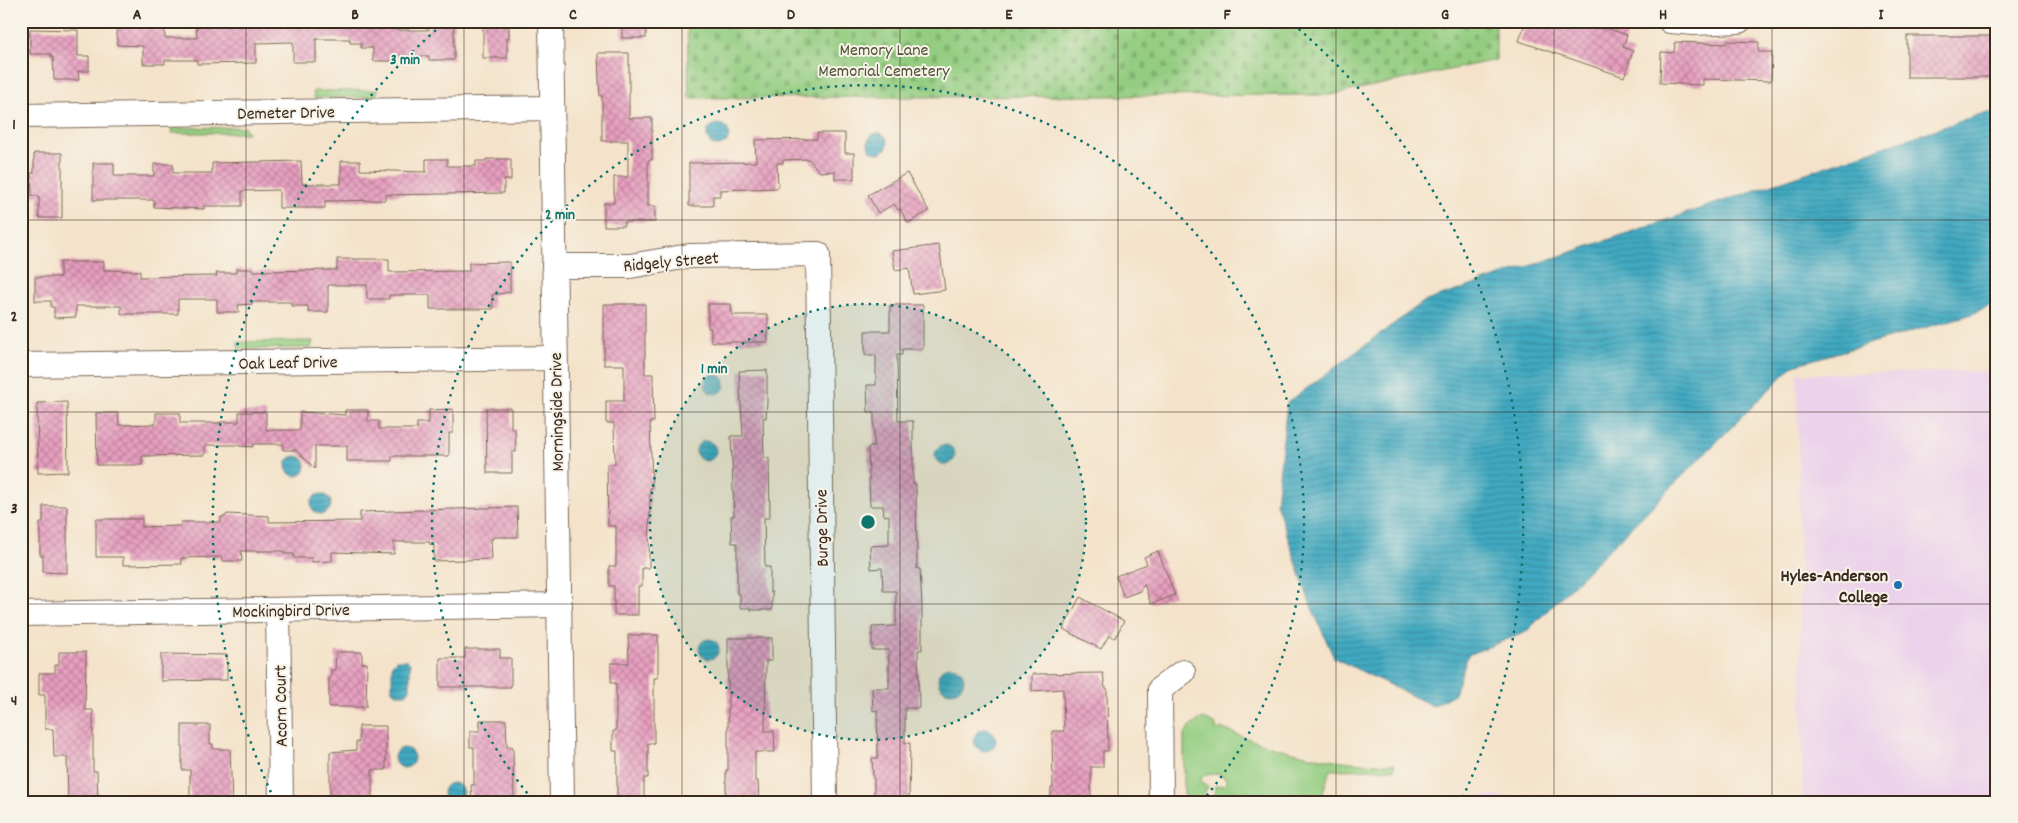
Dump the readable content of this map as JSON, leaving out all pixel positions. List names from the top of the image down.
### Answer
{
  "streets": {
    "street": [
      "Demeter Drive",
      "Ridgely Street",
      "Oak Leaf Drive",
      "Morningside Drive",
      "Burge Drive",
      "Mockingbird Drive",
      "Acorn Court"
    ]
  },
  "crossings": [
    ["Demeter Drive", "Morningside Drive"],
    ["Ridgely Street", "Morningside Drive"],
    ["Ridgely Street", "Burge Drive"],
    ["Oak Leaf Drive", "Morningside Drive"],
    ["Morningside Drive", "Mockingbird Drive"],
    ["Mockingbird Drive", "Acorn Court"]
  ],
  "parks": ["Memory Lane Memorial Cemetery"],
  "places": ["Hyles-Anderson College"],
  "grid": {
    "columns": [
      "A",
      "B",
      "C",
      "D",
      "E",
      "F",
      "G",
      "H",
      "I"
    ],
    "rows": [
      "1",
      "2",
      "3",
      "4"
    ]
  },
  "rings": ["3 min", "2 min", "1 min"]
}
